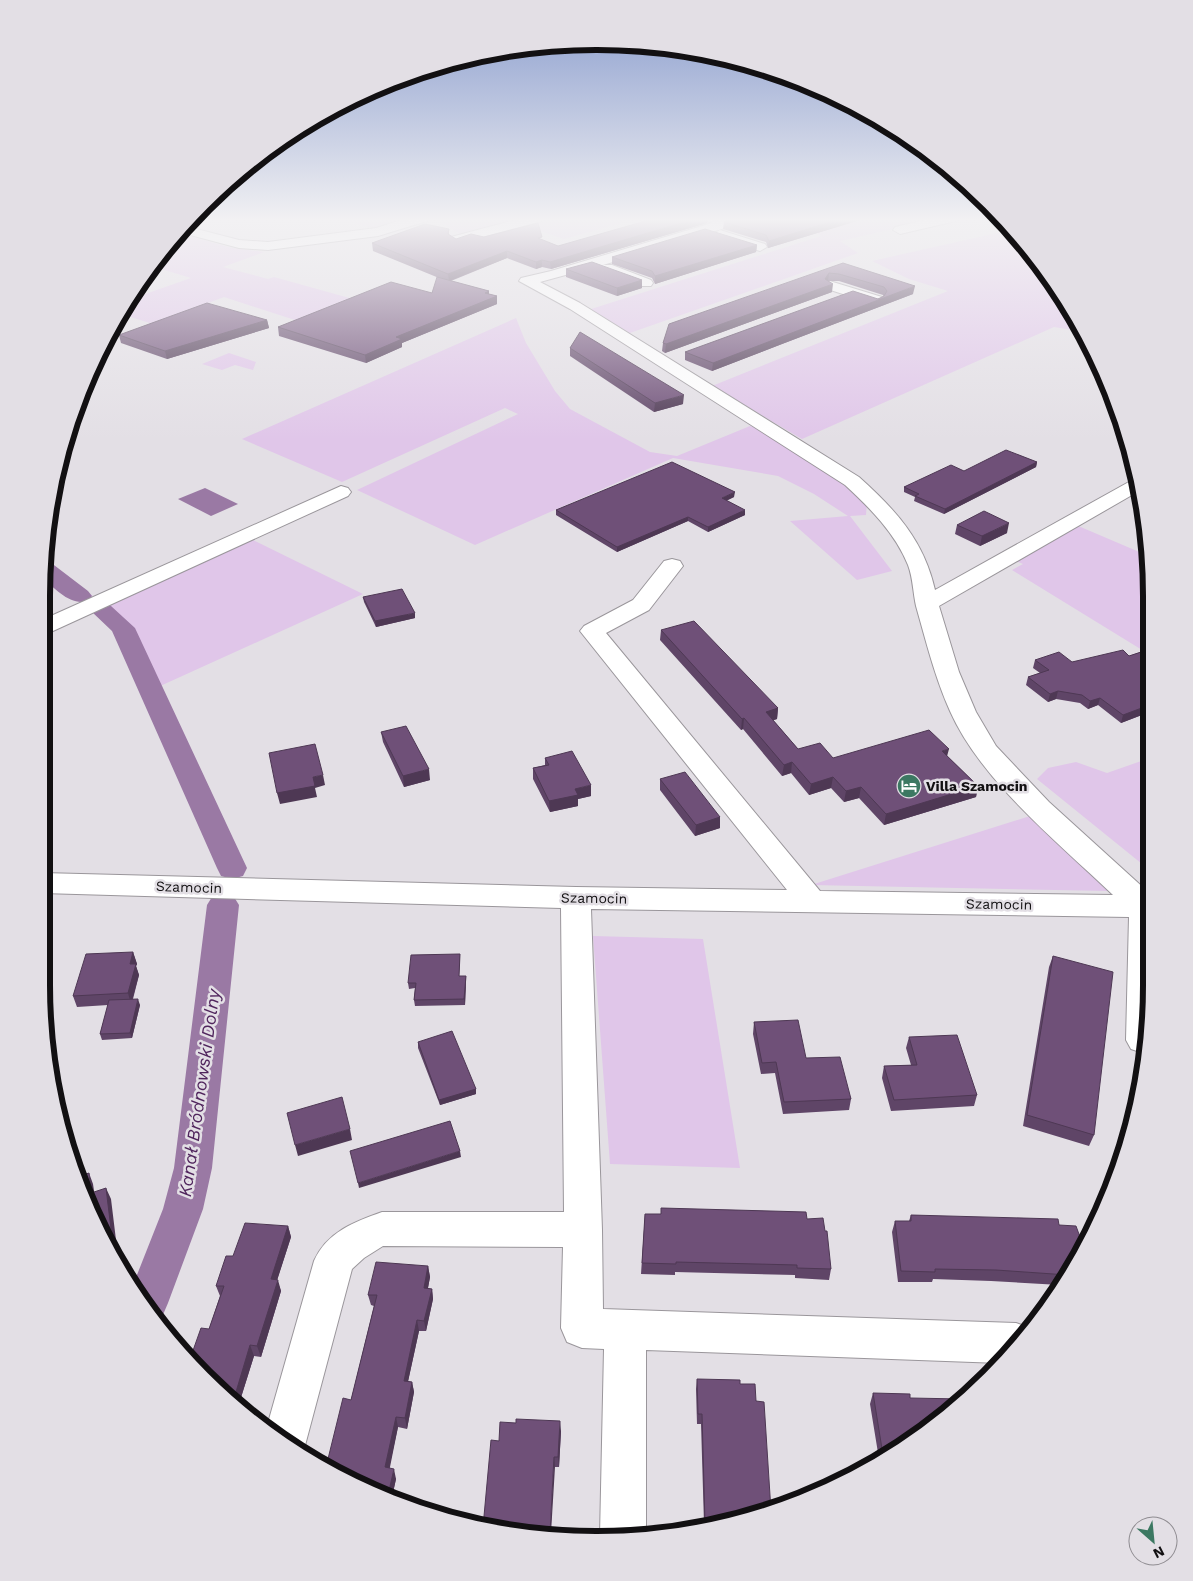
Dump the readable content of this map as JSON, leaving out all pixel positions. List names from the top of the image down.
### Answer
{
  "streets": {
    "street": ["Szamocin"]
  },
  "water": ["Kanał Bródnowski Dolny"],
  "places": {
    "hotel": ["Villa Szamocin"]
  },
  "north": "bottom right"
}
